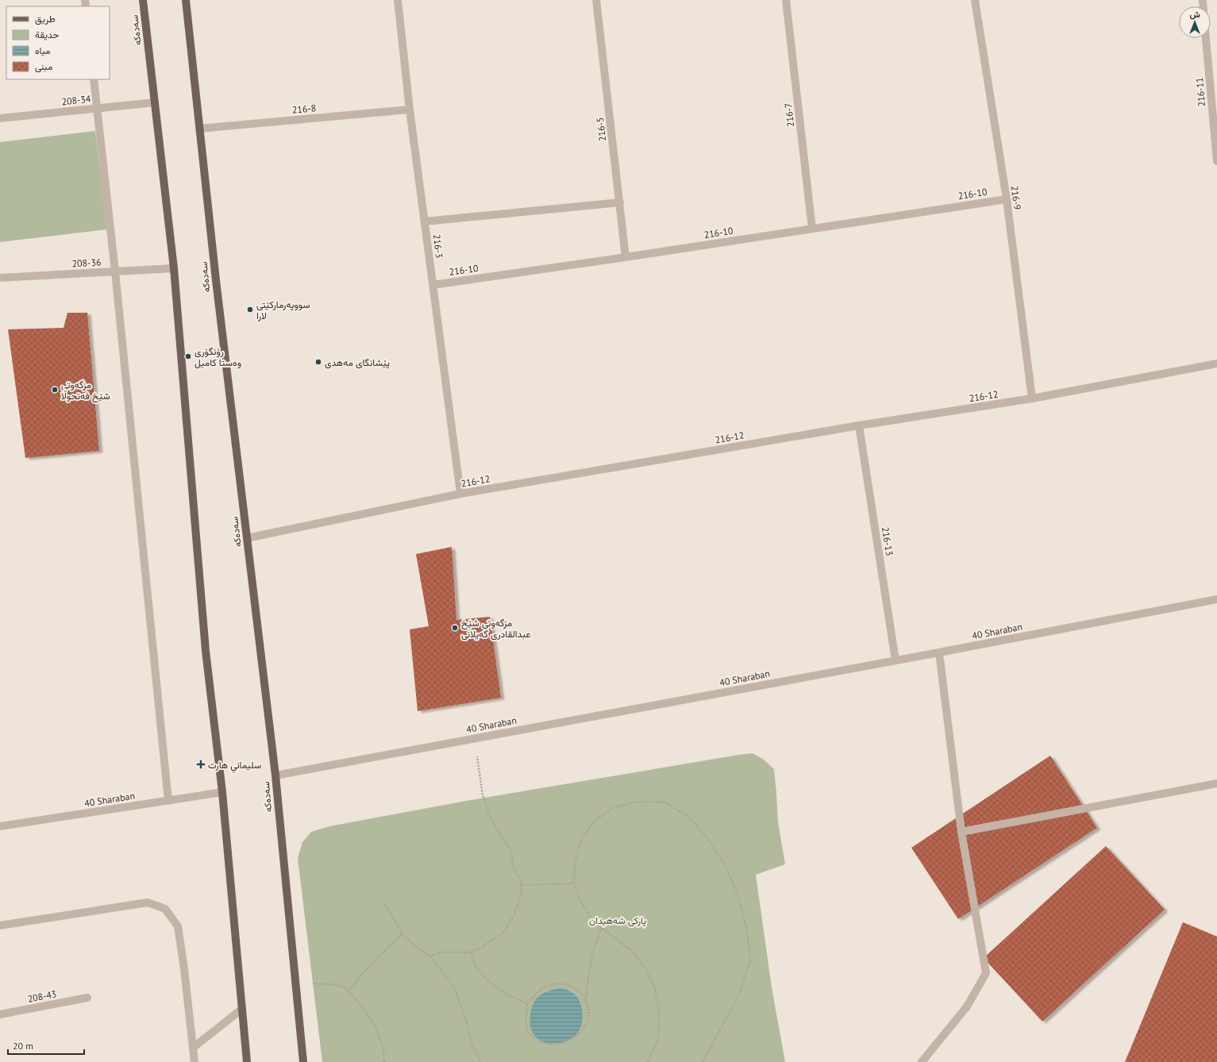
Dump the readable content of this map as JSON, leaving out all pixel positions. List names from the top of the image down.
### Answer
{
  "streets": {
    "main road": ["سەدەکە"],
    "street": [
      "216-11",
      "208-34",
      "216-8",
      "216-7",
      "216-5",
      "216-10",
      "216-9",
      "216-3",
      "208-36",
      "216-12",
      "216-13",
      "40 Sharaban",
      "208-43"
    ]
  },
  "crossings": [
    ["سەدەکە", "208-34"],
    ["سەدەکە", "216-8"],
    ["سەدەکە", "208-36"],
    ["سەدەکە", "216-12"],
    ["سەدەکە", "40 Sharaban"],
    ["216-8", "216-3"],
    ["216-7", "216-10"],
    ["216-5", "216-10"],
    ["216-10", "216-9"],
    ["216-10", "216-3"],
    ["216-9", "216-12"],
    ["216-3", "216-12"],
    ["216-12", "216-13"],
    ["216-13", "40 Sharaban"]
  ],
  "parks": ["پارکی شەهیدان"],
  "places": {
    "other": [
      "سووپەرمارکێتی لارا",
      "رۆنگۆری وەستا کامیل",
      "پێشانگای مەهدی",
      "مزگەوتی شێخ فەتحوڵا",
      "مزگەوتی شێخ عبدالقادری گەیلانی"
    ],
    "health": ["سليماني هارت"]
  },
  "legend": [
    "طريق",
    "حديقة",
    "مياه",
    "مبنى"
  ],
  "scale_bar": "20 m",
  "north": "top"
}
